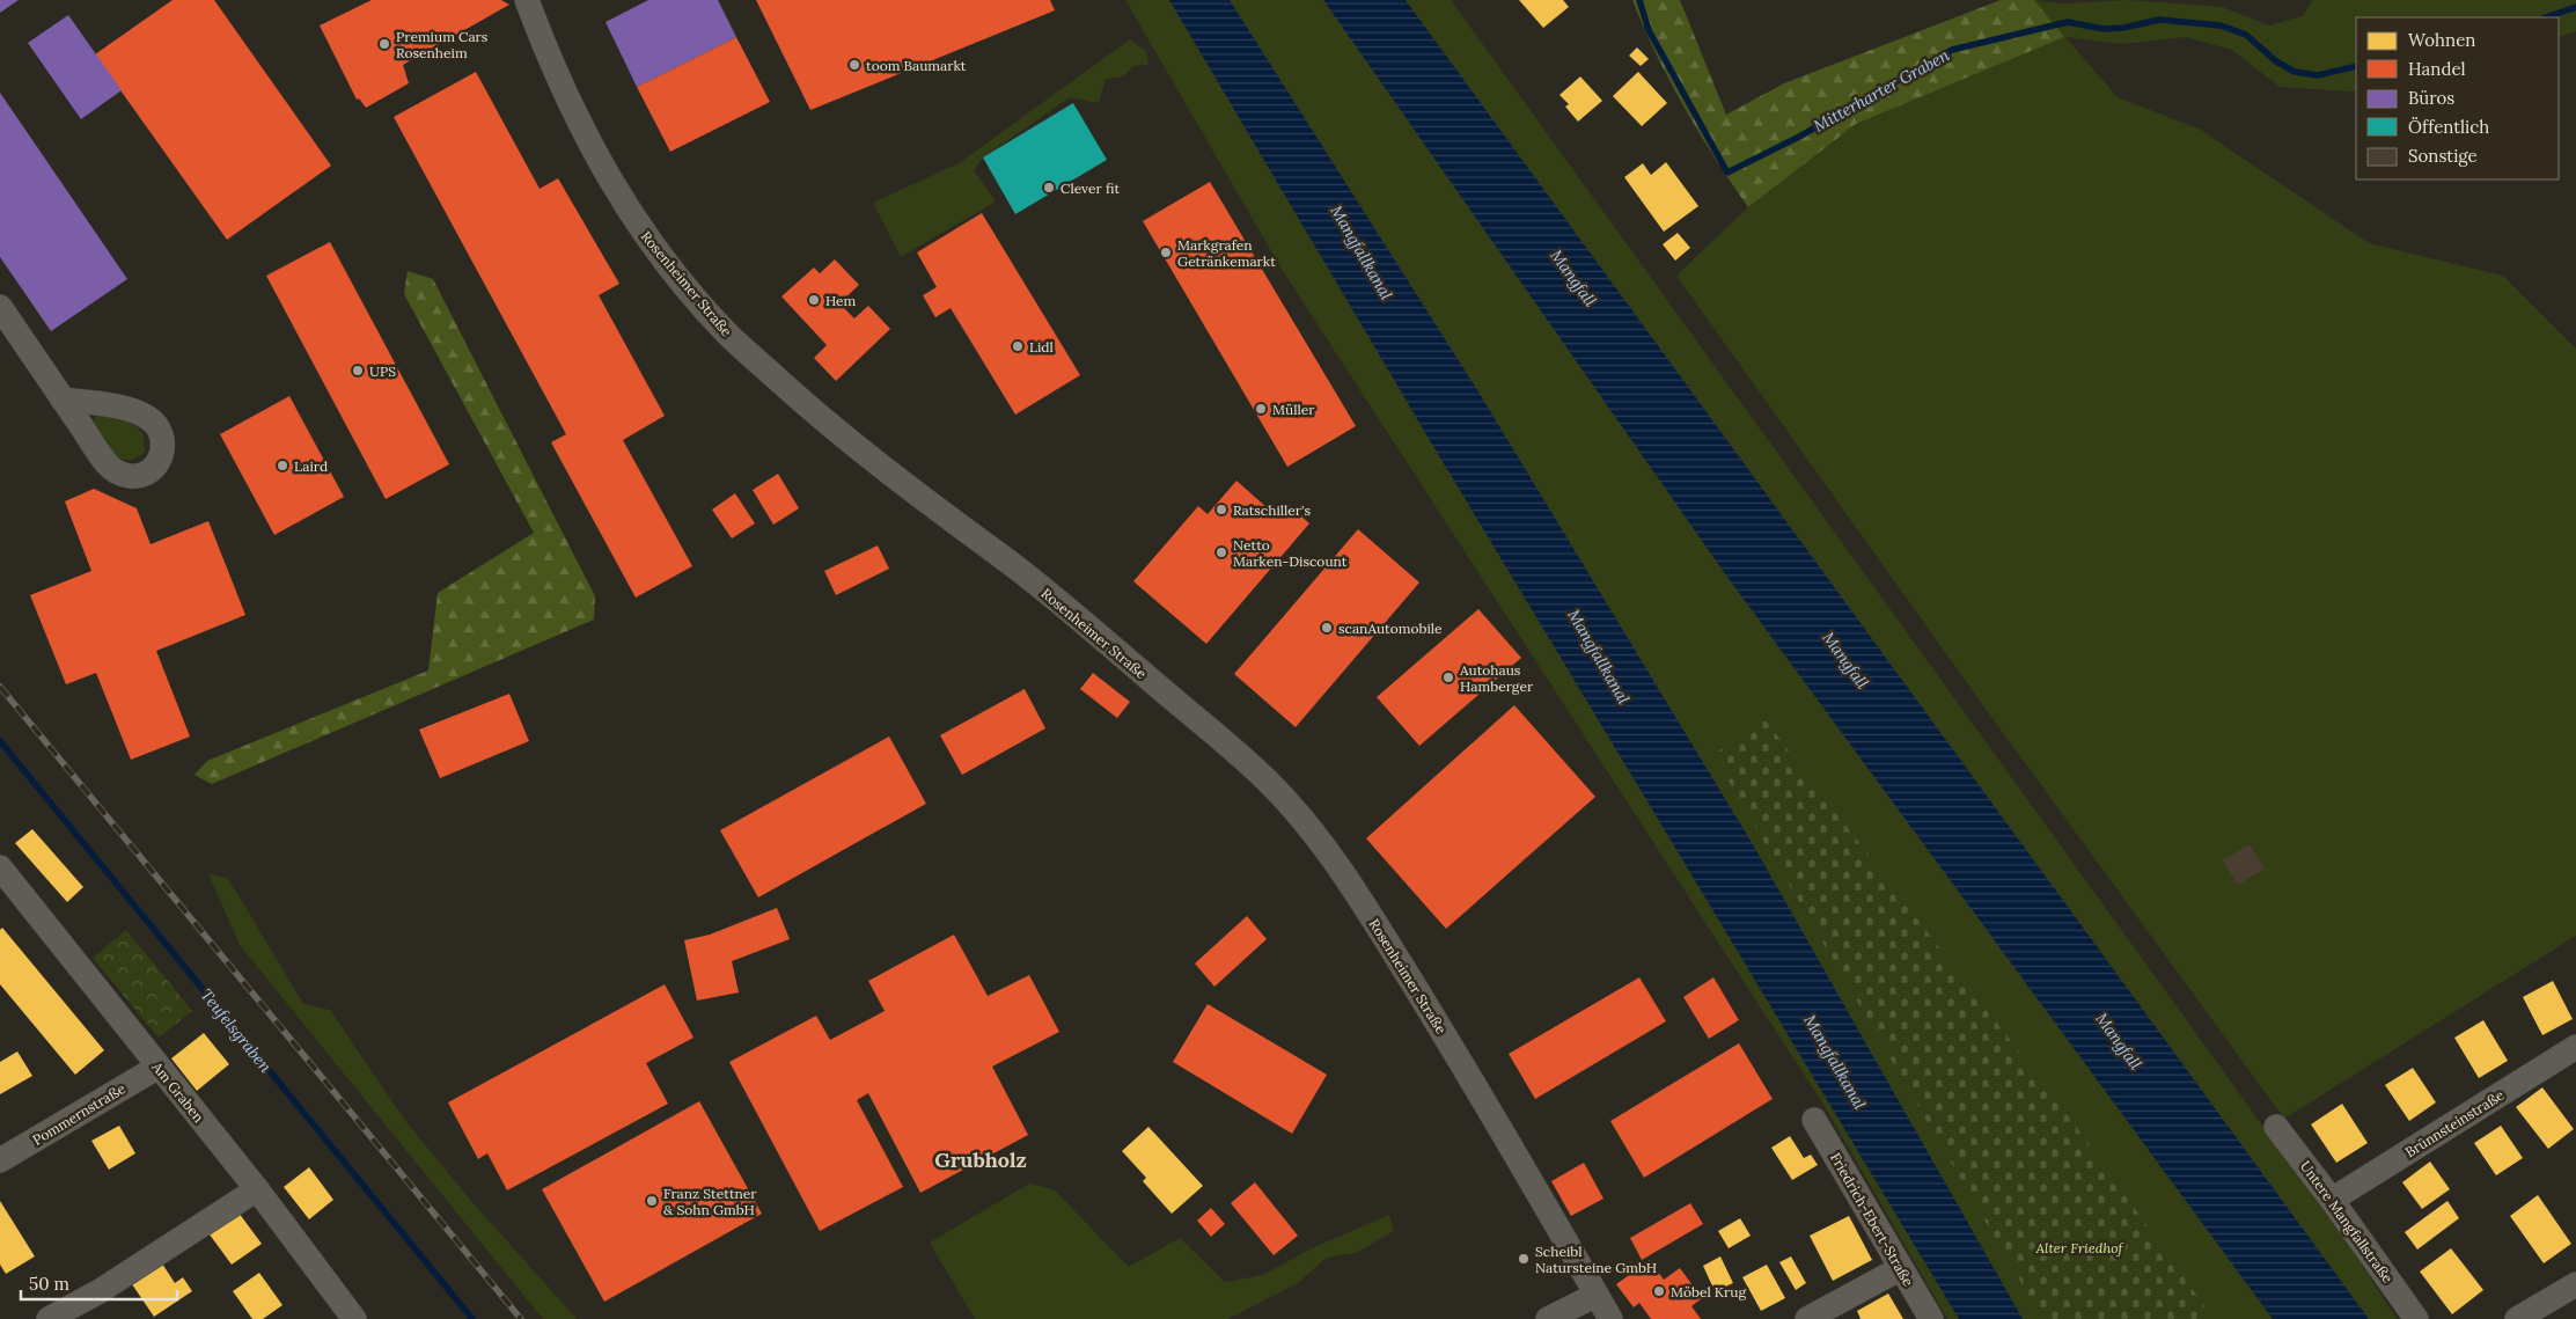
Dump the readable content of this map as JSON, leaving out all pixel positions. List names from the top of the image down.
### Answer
{
  "streets": {
    "street": [
      "Rosenheimer Straße",
      "Am Graben",
      "Pommernstraße",
      "Brünnsteinstraße",
      "Friedrich-Ebert-Straße",
      "Untere Mangfallstraße"
    ]
  },
  "crossings": [
    ["Am Graben", "Pommernstraße"],
    ["Brünnsteinstraße", "Untere Mangfallstraße"]
  ],
  "districts": ["Grubholz"],
  "water": [
    "Mitterharter Graben",
    "Mangfallkanal",
    "Mangfall",
    "Teufelsgraben"
  ],
  "parks": ["Alter Friedhof"],
  "places": [
    "Premium Cars Rosenheim",
    "toom Baumarkt",
    "Clever fit",
    "Markgrafen Getränkemarkt",
    "Hem",
    "Lidl",
    "UPS",
    "Müller",
    "Laird",
    "Ratschiller's",
    "Netto Marken-Discount",
    "scanAutomobile",
    "Autohaus Hamberger",
    "Franz Stettner & Sohn GmbH",
    "Scheibl Natursteine GmbH",
    "Möbel Krug"
  ],
  "legend": [
    "Wohnen",
    "Handel",
    "Büros",
    "Öffentlich",
    "Sonstige"
  ],
  "scale_bar": "50 m"
}
